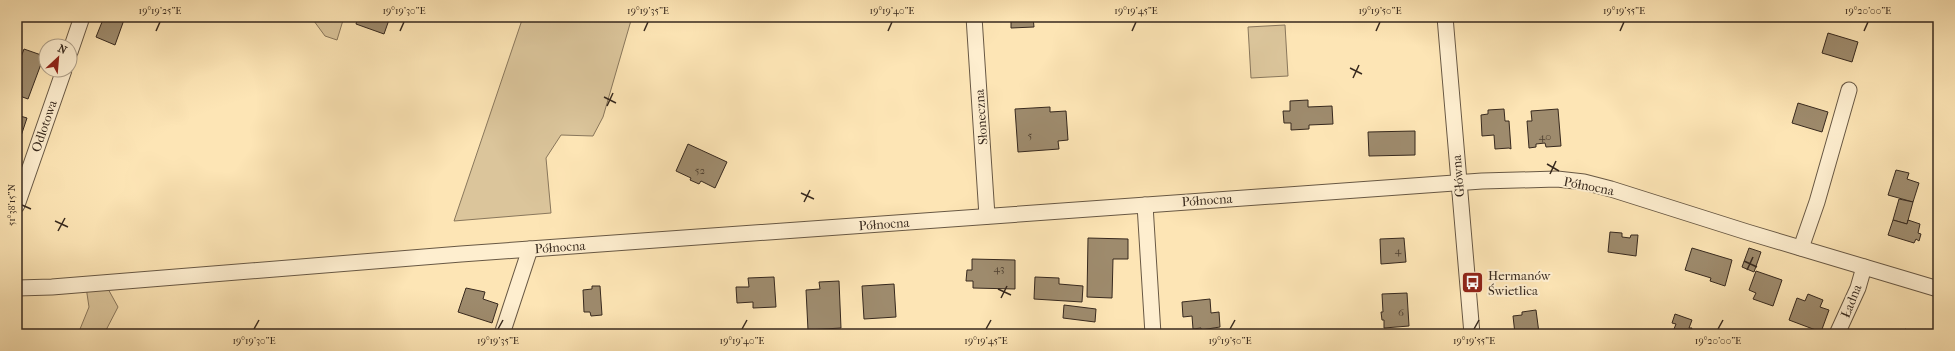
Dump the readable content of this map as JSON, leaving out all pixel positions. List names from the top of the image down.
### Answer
{
  "streets": {
    "street": [
      "Słoneczna",
      "Odlotowa",
      "Główna",
      "Północna",
      "Ładna"
    ]
  },
  "crossings": [
    ["Słoneczna", "Północna"],
    ["Główna", "Północna"],
    ["Północna", "Ładna"]
  ],
  "places": {
    "bus stop": ["Hermanów Świetlica"]
  },
  "house_numbers": [
    "5",
    "40",
    "52",
    "4",
    "43",
    "6"
  ],
  "north": "top right",
  "coordinates": [
    "19°19'25\"E",
    "19°19'30\"E",
    "19°19'35\"E",
    "19°19'40\"E",
    "19°19'45\"E",
    "19°19'50\"E",
    "19°19'55\"E",
    "19°20'00\"E",
    "51°38'15\"N"
  ]
}
